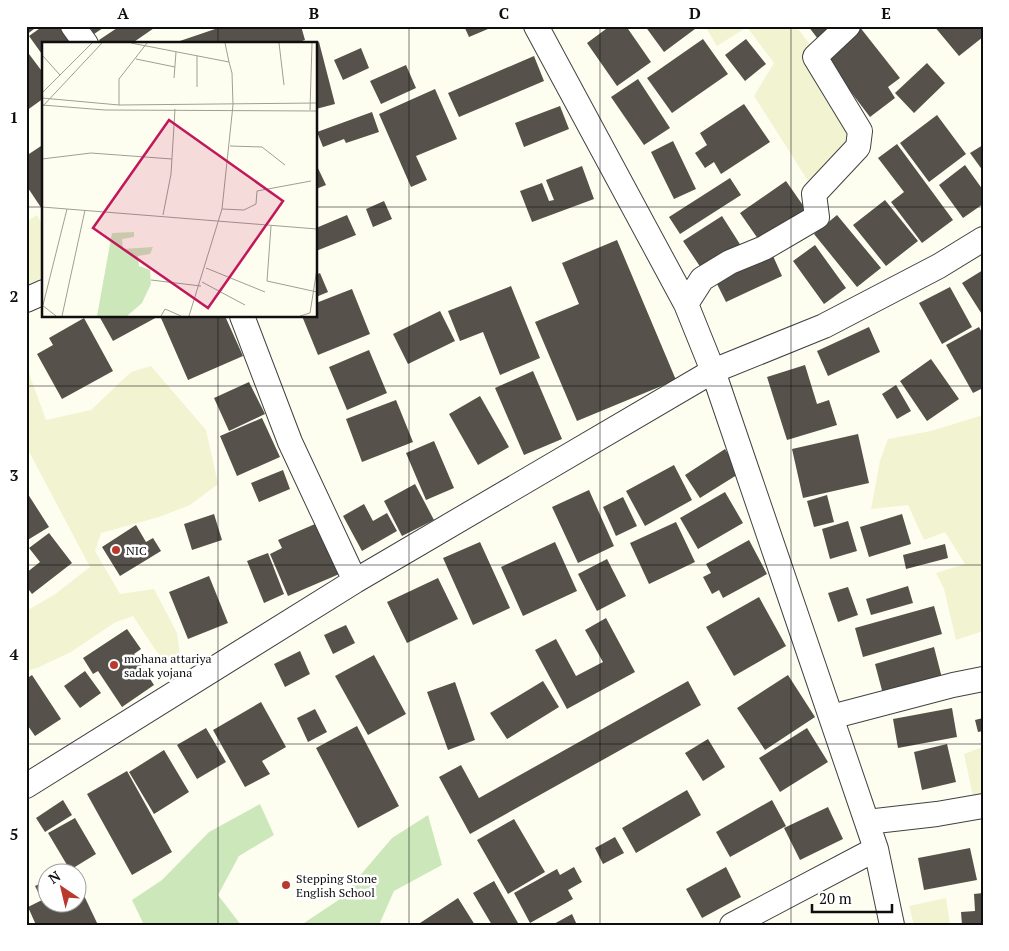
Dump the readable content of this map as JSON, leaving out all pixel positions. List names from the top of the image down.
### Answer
{
  "places": ["NIC", "mohana attariya sadak yojana", "Stepping Stone English School"],
  "scale_bar": "20 m",
  "north": "top left",
  "grid": {
    "columns": [
      "A",
      "B",
      "C",
      "D",
      "E"
    ],
    "rows": [
      "1",
      "2",
      "3",
      "4",
      "5"
    ]
  }
}
